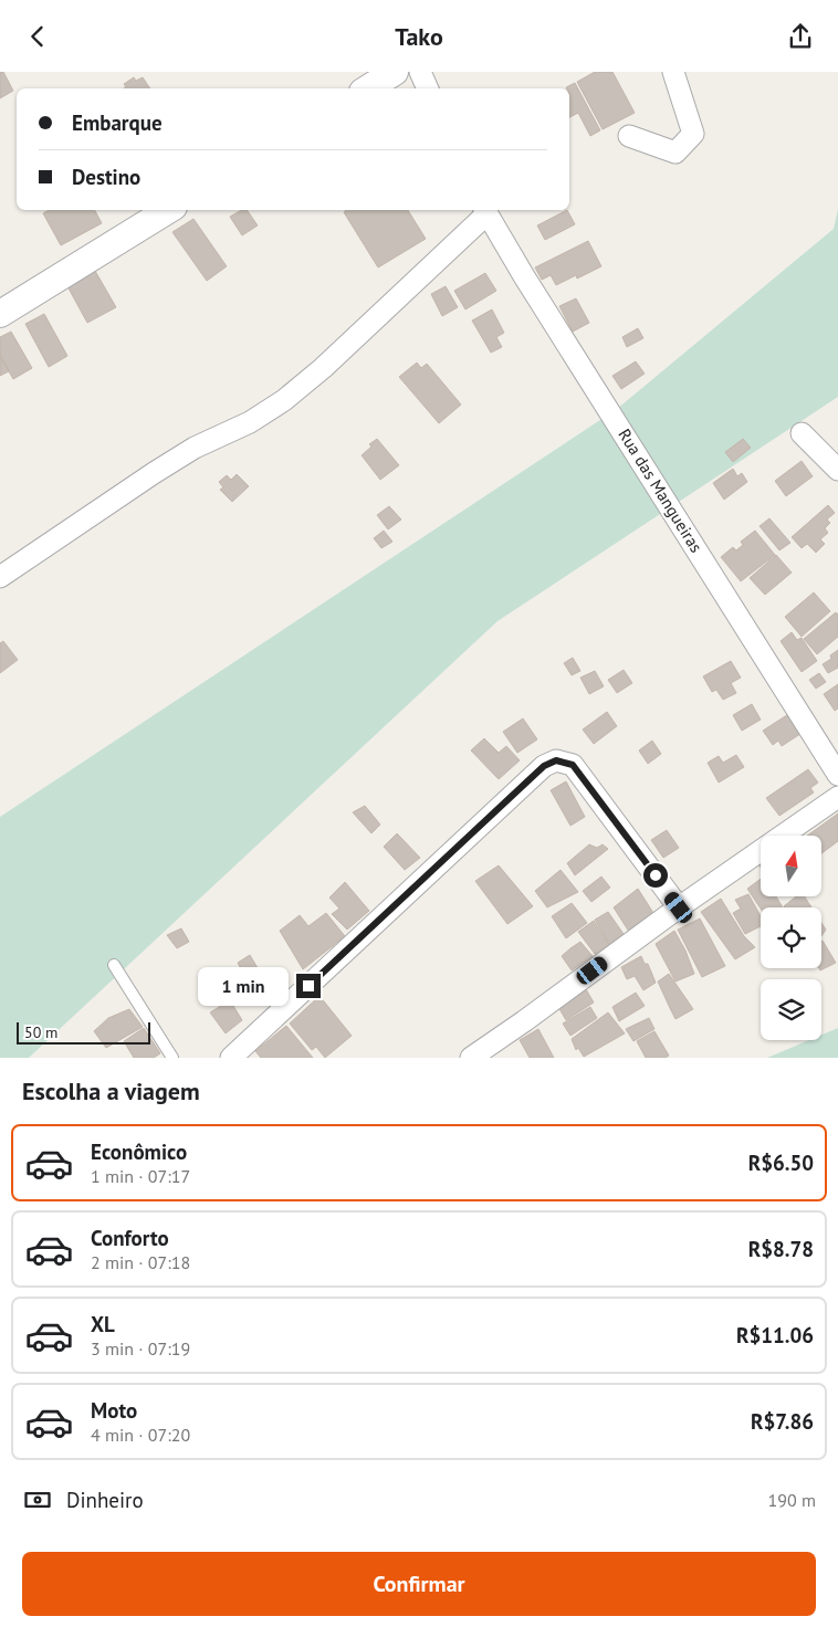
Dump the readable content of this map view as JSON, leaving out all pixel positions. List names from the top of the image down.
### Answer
{
  "streets": {
    "street": ["Rua das Mangueiras"]
  },
  "scale_bar": "50 m",
  "north": "top",
  "page": {
    "header": "Tako",
    "banner": ["Embarque", "Destino"],
    "bubble": "1 min",
    "scale": "50 m",
    "heading": "Escolha a viagem",
    "list": [
      {
        "name": "Econômico",
        "note": "1 min · 07:17",
        "value": "R$6.50"
      },
      {
        "name": "Conforto",
        "note": "2 min · 07:18",
        "value": "R$8.78"
      },
      {
        "name": "XL",
        "note": "3 min · 07:19",
        "value": "R$11.06"
      },
      {
        "name": "Moto",
        "note": "4 min · 07:20",
        "value": "R$7.86"
      }
    ],
    "pay": ["Dinheiro", "190 m"],
    "buttons": "Confirmar"
  }
}
